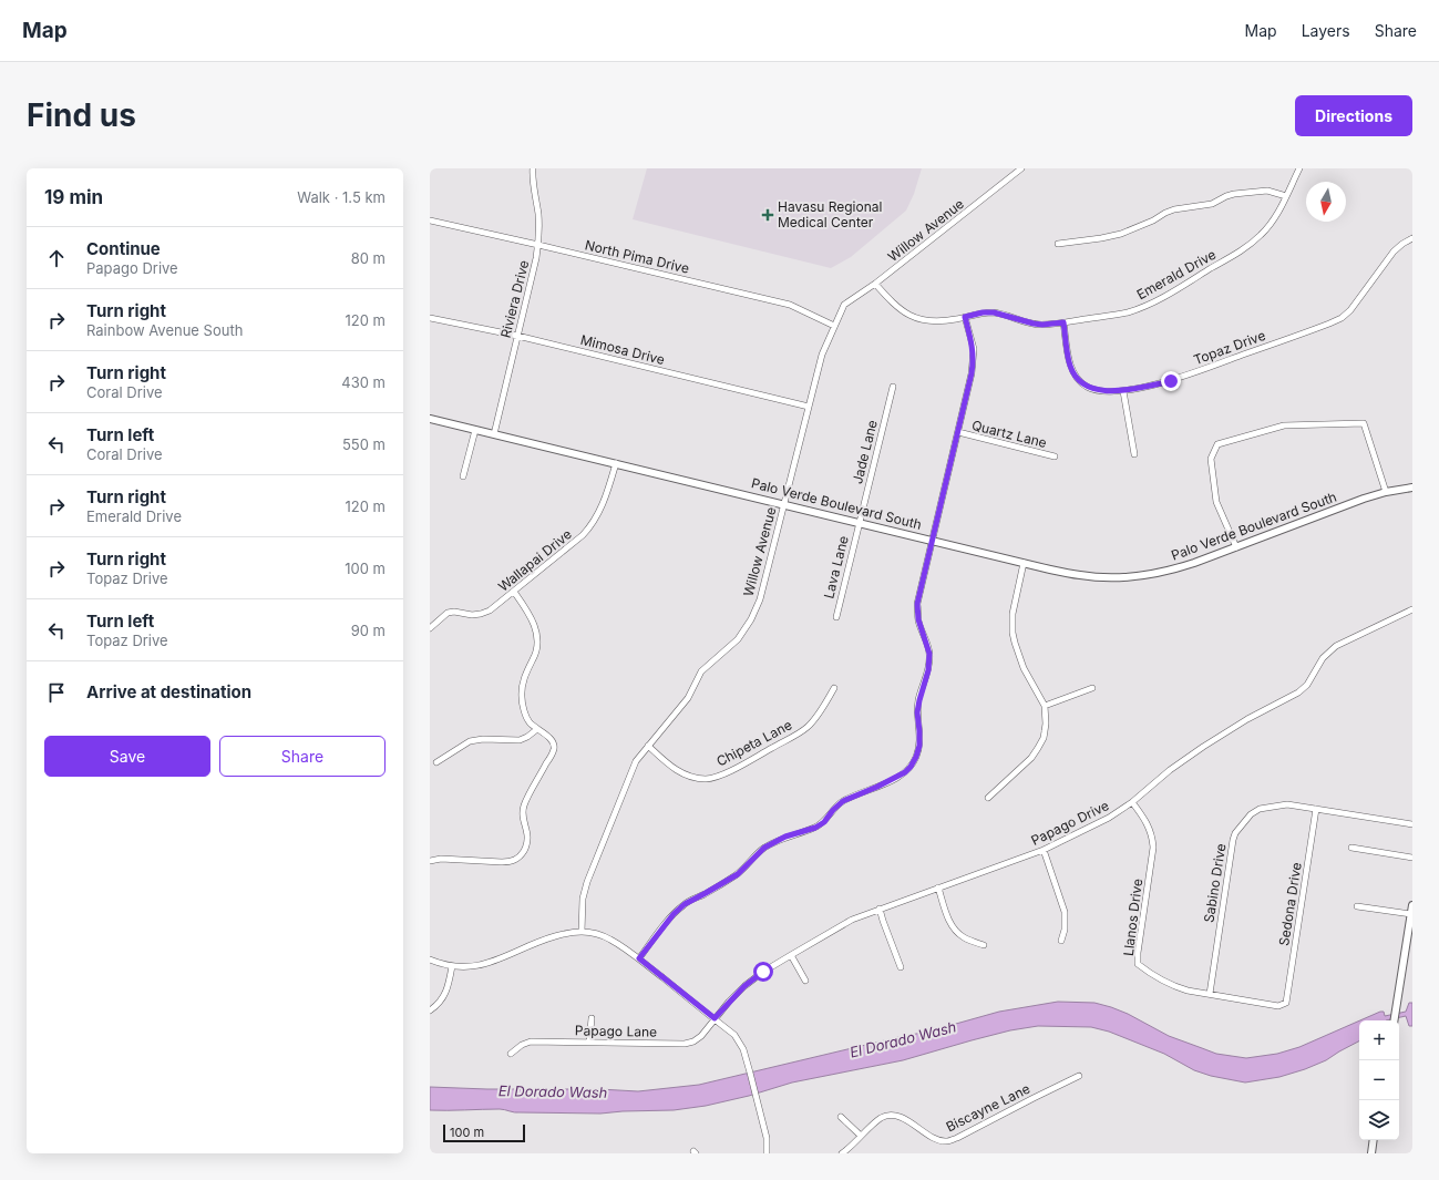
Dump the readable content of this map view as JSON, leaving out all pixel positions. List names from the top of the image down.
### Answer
{
  "streets": {
    "main road": ["Palo Verde Boulevard South"],
    "street": [
      "Willow Avenue",
      "North Pima Drive",
      "Emerald Drive",
      "Riviera Drive",
      "Topaz Drive",
      "Mimosa Drive",
      "Quartz Lane",
      "Jade Lane",
      "Wallapai Drive",
      "Lava Lane",
      "Chipeta Lane",
      "Papago Drive",
      "Sabino Drive",
      "Sedona Drive",
      "Llanos Drive",
      "Papago Lane",
      "Biscayne Lane"
    ]
  },
  "crossings": [
    ["Willow Avenue", "North Pima Drive"],
    ["Willow Avenue", "Emerald Drive"],
    ["Willow Avenue", "Mimosa Drive"],
    ["Willow Avenue", "Palo Verde Boulevard South"],
    ["Willow Avenue", "Chipeta Lane"],
    ["North Pima Drive", "Riviera Drive"],
    ["Emerald Drive", "Topaz Drive"],
    ["Riviera Drive", "Mimosa Drive"],
    ["Riviera Drive", "Palo Verde Boulevard South"],
    ["Jade Lane", "Palo Verde Boulevard South"],
    ["Jade Lane", "Lava Lane"],
    ["Palo Verde Boulevard South", "Wallapai Drive"],
    ["Palo Verde Boulevard South", "Lava Lane"],
    ["Papago Drive", "Llanos Drive"],
    ["Papago Drive", "Papago Lane"],
    ["Sabino Drive", "Sedona Drive"],
    ["Sabino Drive", "Llanos Drive"],
    ["Sedona Drive", "Llanos Drive"]
  ],
  "water": ["El Dorado Wash"],
  "places": {
    "health": ["Havasu Regional Medical Center"]
  },
  "scale_bar": "100 m",
  "north": "bottom",
  "page": {
    "header": "Map",
    "nav": ["Map", "Layers", "Share"],
    "buttons": [
      "Directions",
      ["Save", "Share"]
    ],
    "title": "Find us",
    "heading": ["19 min", "Walk · 1.5 km"],
    "list": [
      ["Continue", "Papago Drive", "80 m"],
      ["Turn right", "Rainbow Avenue South", "120 m"],
      ["Turn right", "Coral Drive", "430 m"],
      ["Turn left", "Coral Drive", "550 m"],
      ["Turn right", "Emerald Drive", "120 m"],
      ["Turn right", "Topaz Drive", "100 m"],
      ["Turn left", "Topaz Drive", "90 m"],
      "Arrive at destination"
    ],
    "map_buttons": ["+", "−"],
    "scale": "100 m"
  }
}
